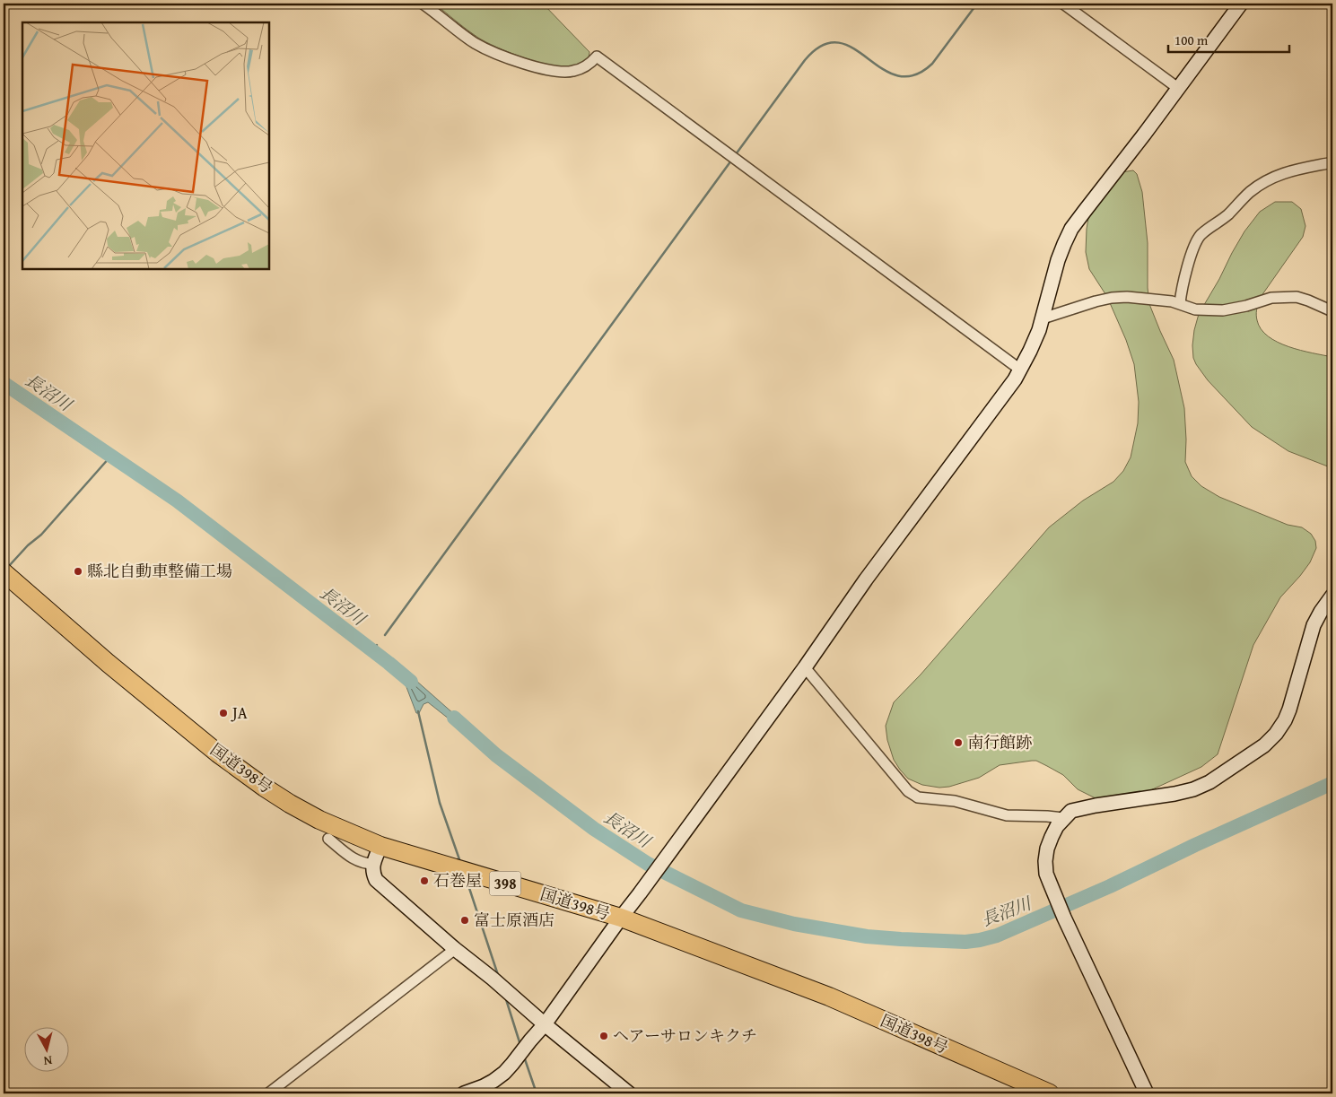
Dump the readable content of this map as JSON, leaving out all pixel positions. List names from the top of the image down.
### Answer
{
  "streets": {
    "highway": ["国道398号", "398"]
  },
  "water": ["長沼川"],
  "places": [
    "縣北自動車整備工場",
    "JA",
    "南行館跡",
    "石巻屋",
    "富士原酒店",
    "ヘアーサロンキクチ"
  ],
  "scale_bar": "100 m",
  "north": "bottom"
}
